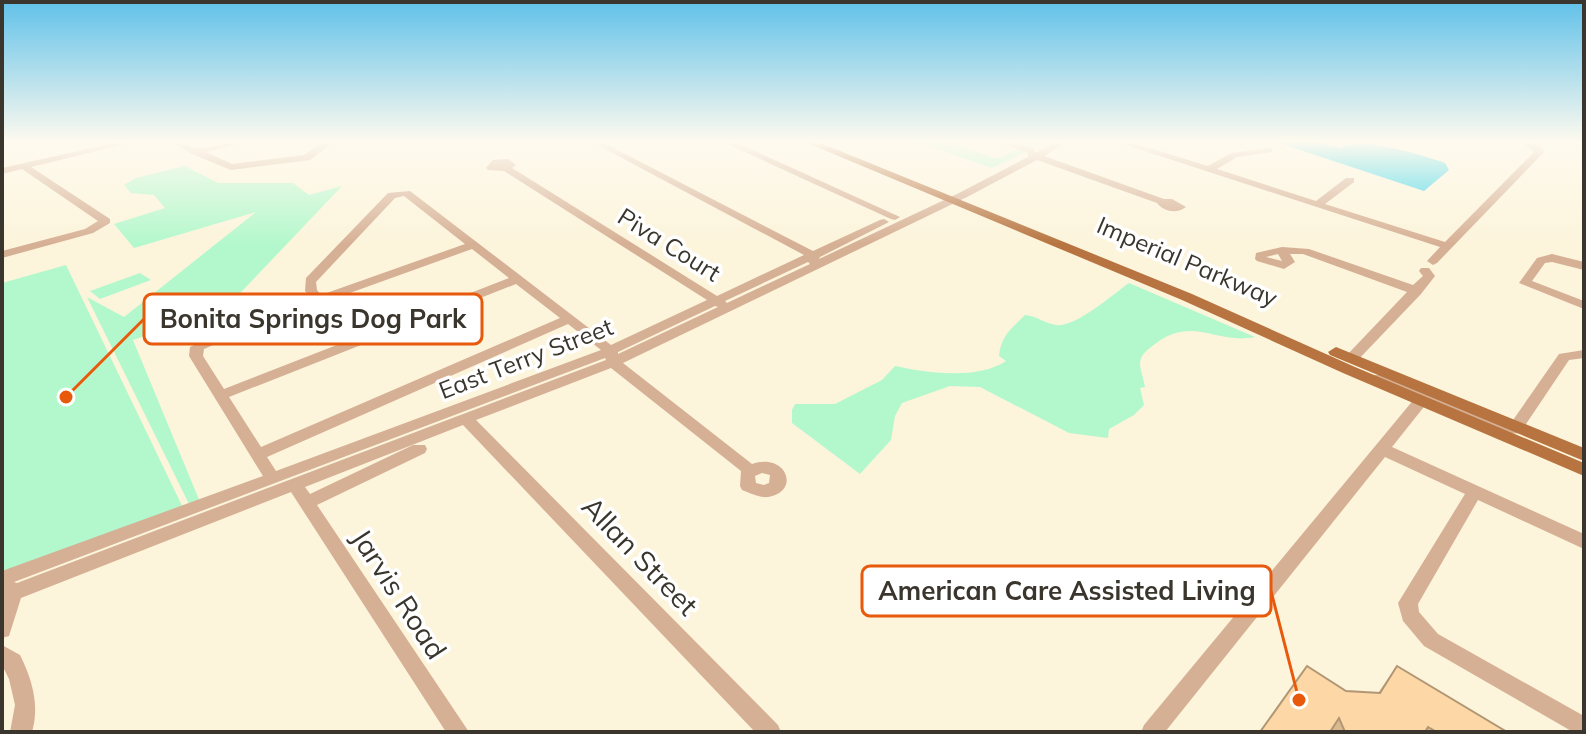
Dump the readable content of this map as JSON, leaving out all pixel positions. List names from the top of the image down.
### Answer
{
  "streets": {
    "main road": ["Imperial Parkway"],
    "street": [
      "Piva Court",
      "East Terry Street",
      "Allan Street",
      "Jarvis Road"
    ]
  },
  "crossings": [
    ["Piva Court", "East Terry Street"],
    ["Imperial Parkway", "East Terry Street"]
  ],
  "places": ["Bonita Springs Dog Park", "American Care Assisted Living"]
}
